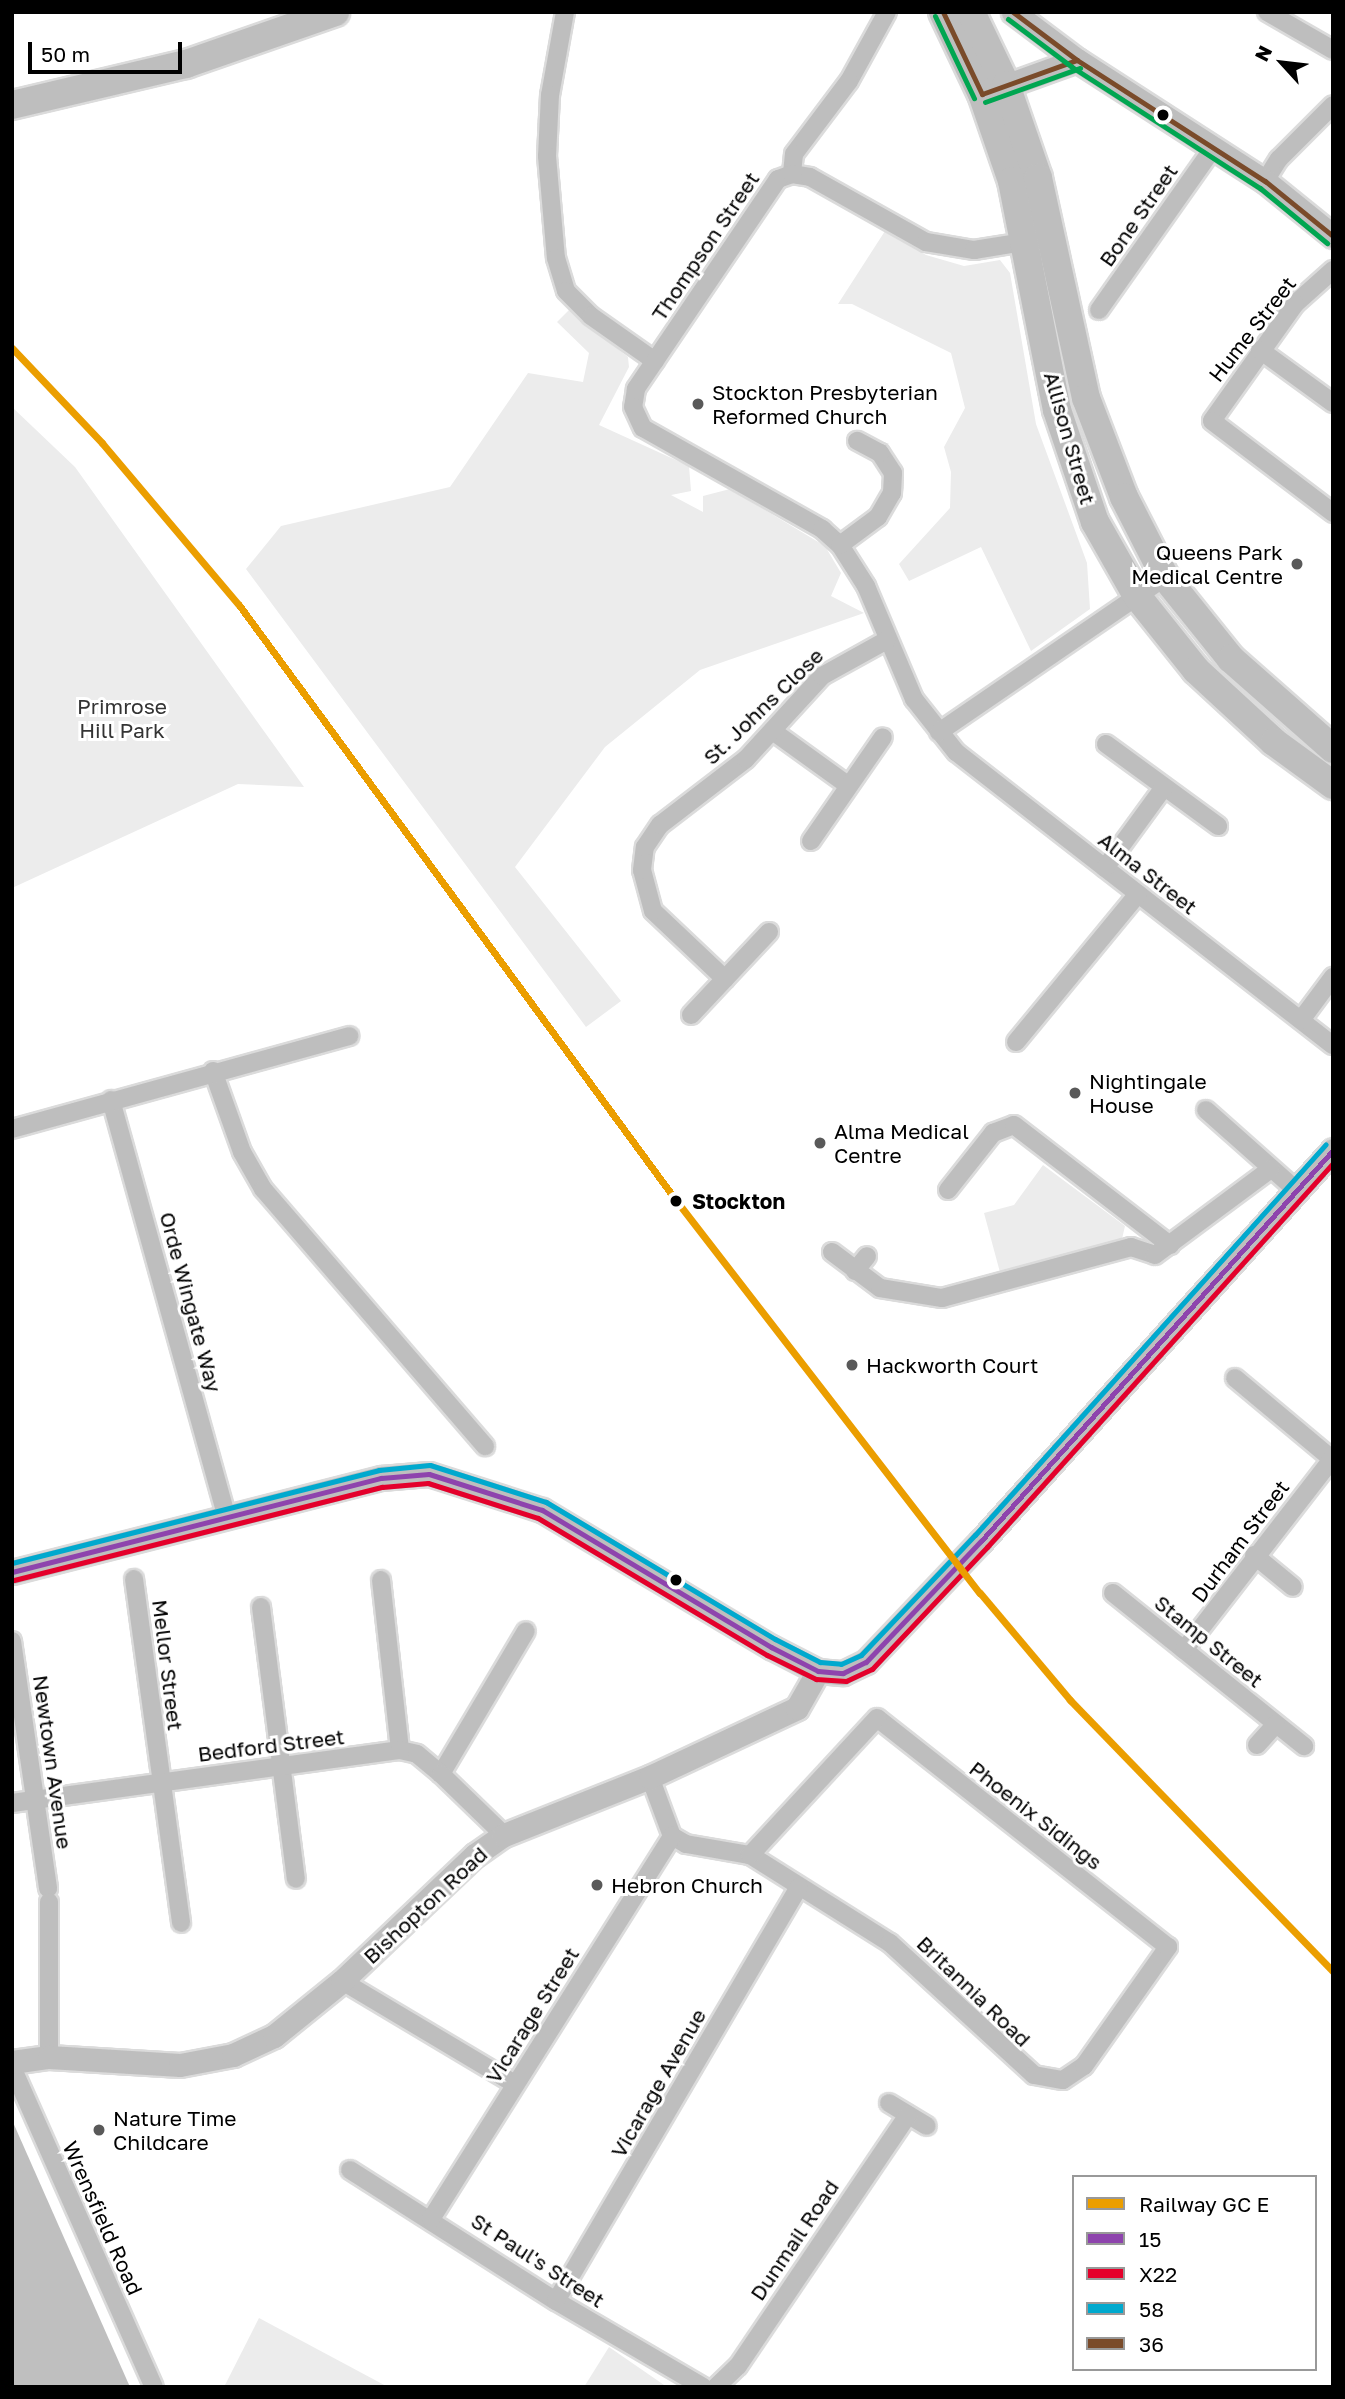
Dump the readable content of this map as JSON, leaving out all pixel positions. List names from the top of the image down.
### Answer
{
  "streets": {
    "main road": ["Allison Street"],
    "street": [
      "Bone Street",
      "Thompson Street",
      "Hume Street",
      "St. Johns Close",
      "Alma Street",
      "Orde Wingate Way",
      "Durham Street",
      "Stamp Street",
      "Mellor Street",
      "Bedford Street",
      "Newtown Avenue",
      "Phoenix Sidings",
      "Bishopton Road",
      "Britannia Road",
      "Vicarage Street",
      "Vicarage Avenue",
      "Wrensfield Road",
      "Dunmail Road",
      "St Paul's Street"
    ]
  },
  "crossings": [
    ["Thompson Street", "Alma Street"],
    ["St. Johns Close", "Alma Street"],
    ["Durham Street", "Stamp Street"],
    ["Mellor Street", "Bedford Street"],
    ["Bedford Street", "Newtown Avenue"],
    ["Newtown Avenue", "Bishopton Road"],
    ["Phoenix Sidings", "Britannia Road"],
    ["Bishopton Road", "Wrensfield Road"],
    ["Britannia Road", "Vicarage Street"],
    ["Britannia Road", "Vicarage Avenue"],
    ["Vicarage Street", "St Paul's Street"],
    ["Vicarage Avenue", "St Paul's Street"]
  ],
  "parks": ["Primrose Hill Park"],
  "places": [
    "Stockton Presbyterian Reformed Church",
    "Queens Park Medical Centre",
    "Nightingale House",
    "Alma Medical Centre",
    "Stockton",
    "Hackworth Court",
    "Hebron Church",
    "Nature Time Childcare"
  ],
  "lines": [
    "transit line 36",
    "transit line 58",
    "transit line 15",
    "transit line X22"
  ],
  "legend": [
    "Railway GC E",
    "15",
    "X22",
    "58",
    "36"
  ],
  "scale_bar": "50 m",
  "north": "top left"
}
